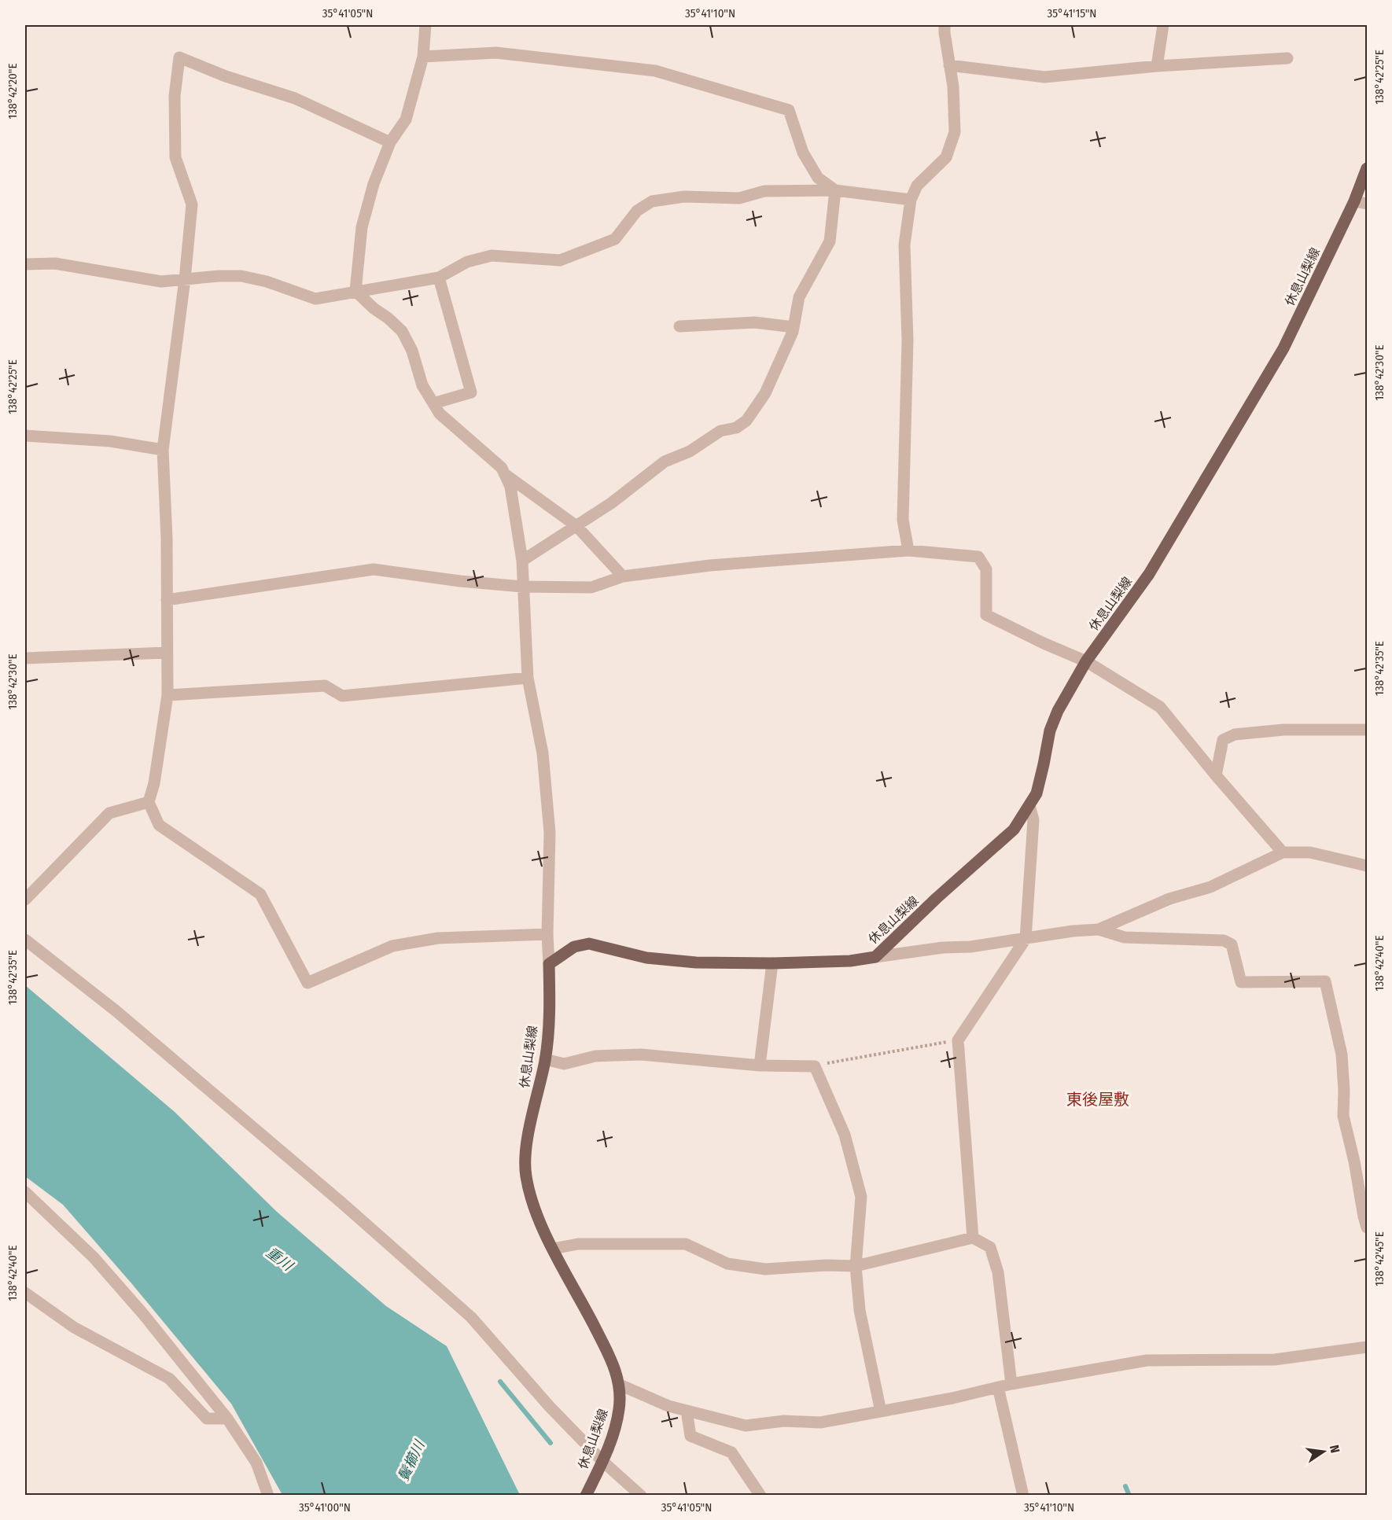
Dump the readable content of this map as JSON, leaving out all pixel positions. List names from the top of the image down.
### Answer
{
  "streets": {
    "main road": ["休息山梨線"]
  },
  "districts": ["東後屋敷"],
  "water": ["重川", "鬢櫛川"],
  "north": "right",
  "coordinates": [
    "35°41'05\"N",
    "35°41'10\"N",
    "35°41'15\"N",
    "138°42'25\"E",
    "138°42'20\"E",
    "138°42'30\"E",
    "138°42'35\"E",
    "138°42'40\"E",
    "138°42'45\"E",
    "35°41'00\"N"
  ]
}
